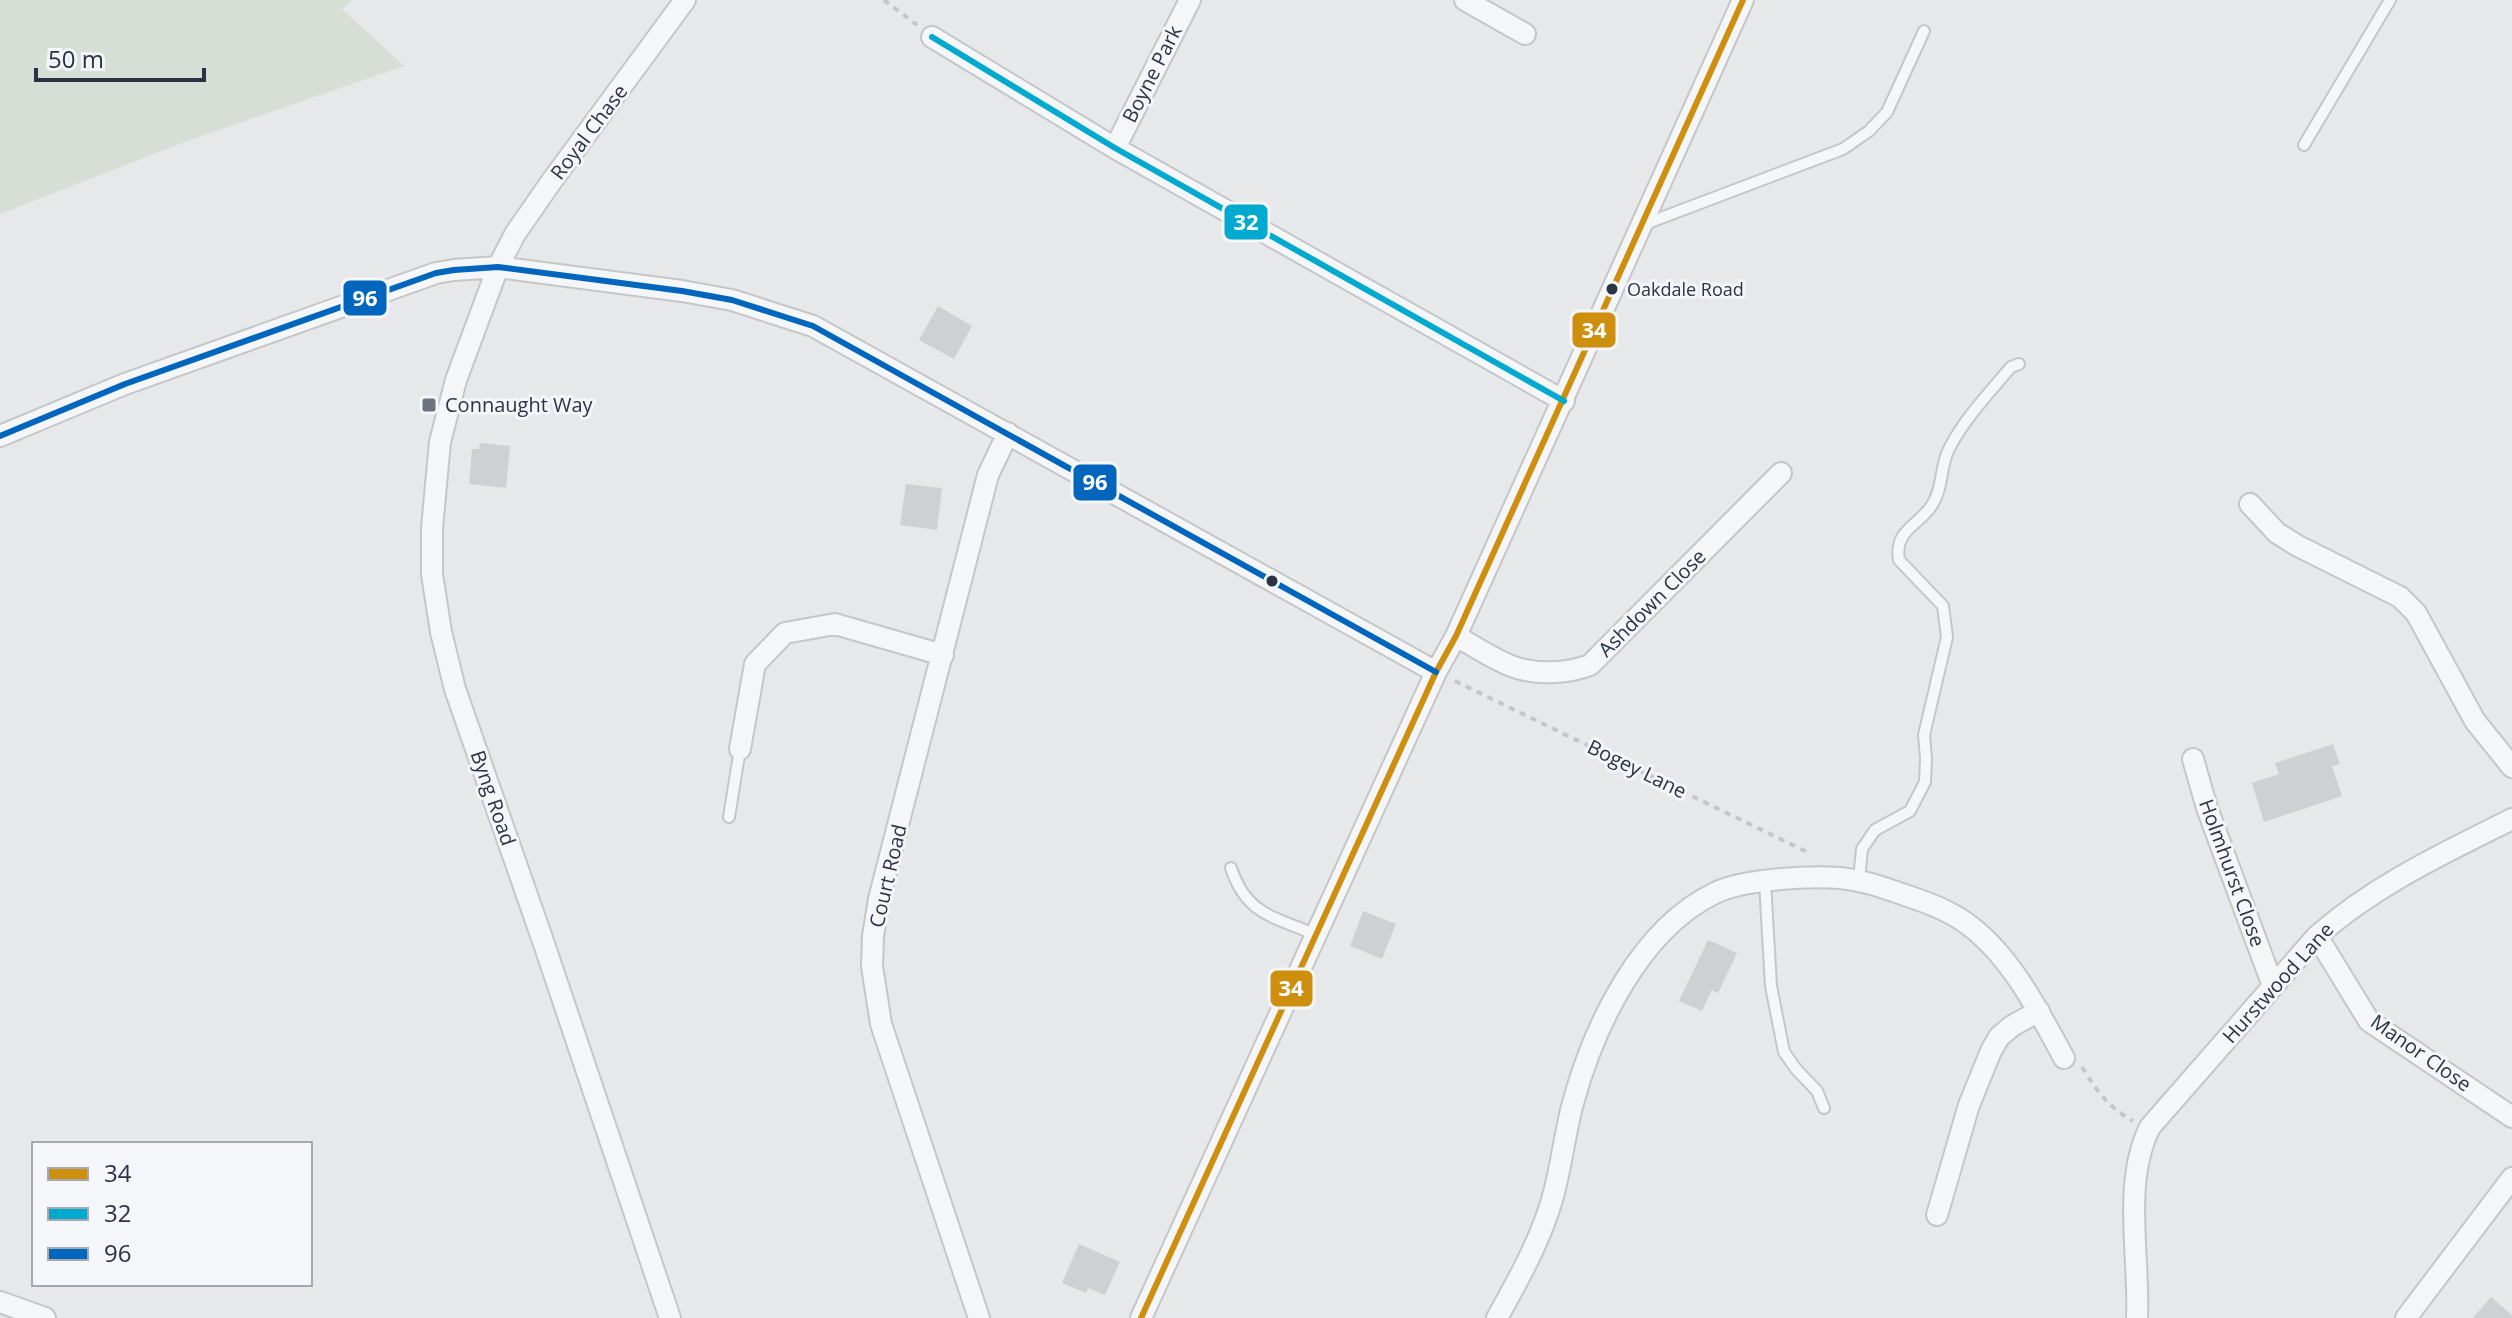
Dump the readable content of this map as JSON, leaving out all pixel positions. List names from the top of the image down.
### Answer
{
  "streets": {
    "street": [
      "Boyne Park",
      "Royal Chase",
      "Ashdown Close",
      "Byng Road",
      "Holmhurst Close",
      "Court Road",
      "Hurstwood Lane",
      "Manor Close"
    ],
    "path": ["Bogey Lane"]
  },
  "crossings": [
    ["Royal Chase", "Byng Road"],
    ["Holmhurst Close", "Hurstwood Lane"],
    ["Hurstwood Lane", "Manor Close"]
  ],
  "places": {
    "other": ["Oakdale Road"],
    "transit": ["Connaught Way"]
  },
  "lines": ["transit line 34", "transit line 32", "transit line 96"],
  "legend": ["34", "32", "96"],
  "scale_bar": "50 m"
}
